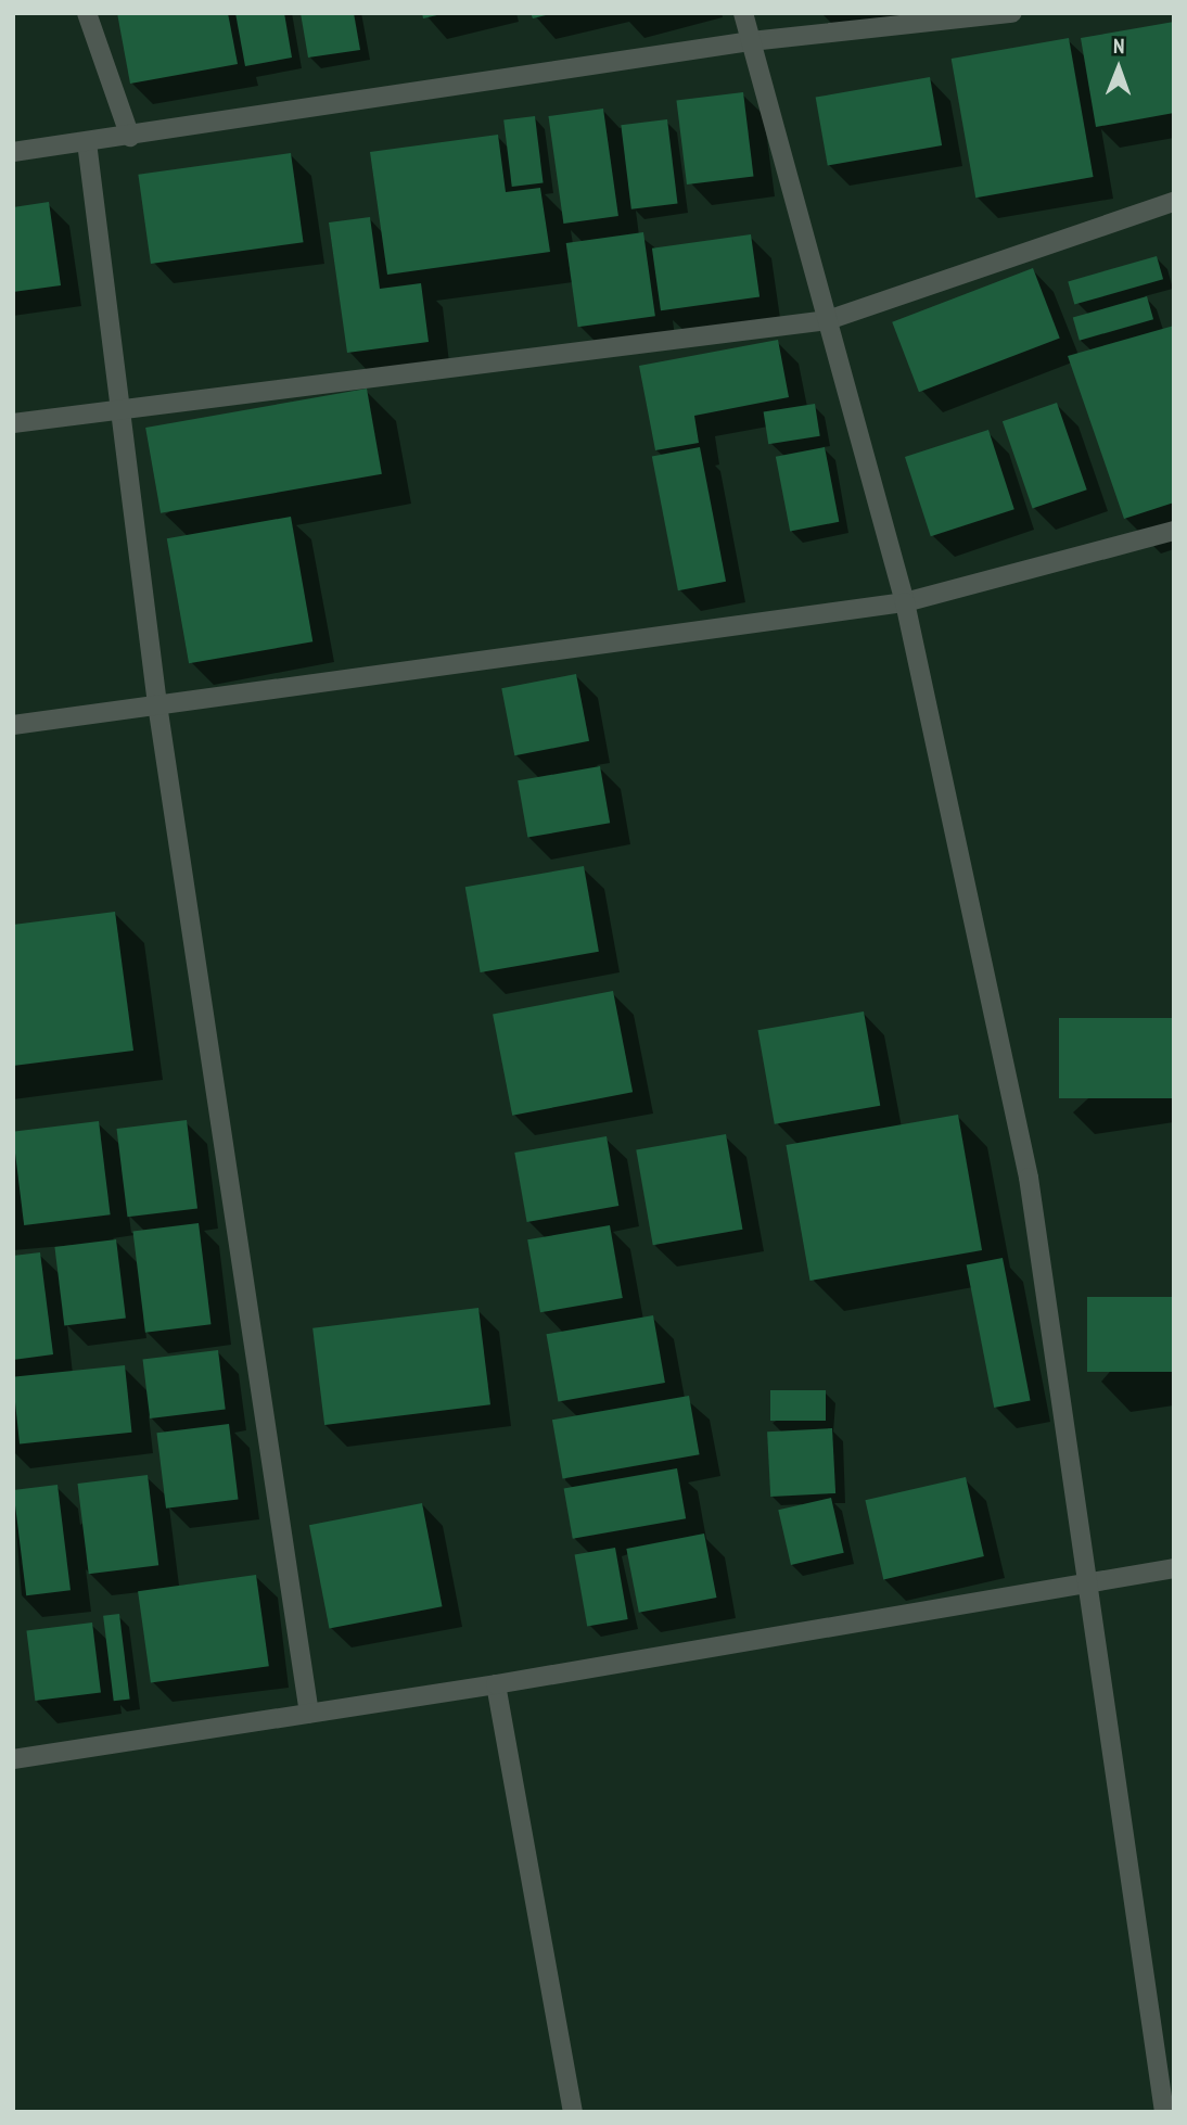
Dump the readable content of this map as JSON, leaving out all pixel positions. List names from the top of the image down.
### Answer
{
  "north": "top"
}
